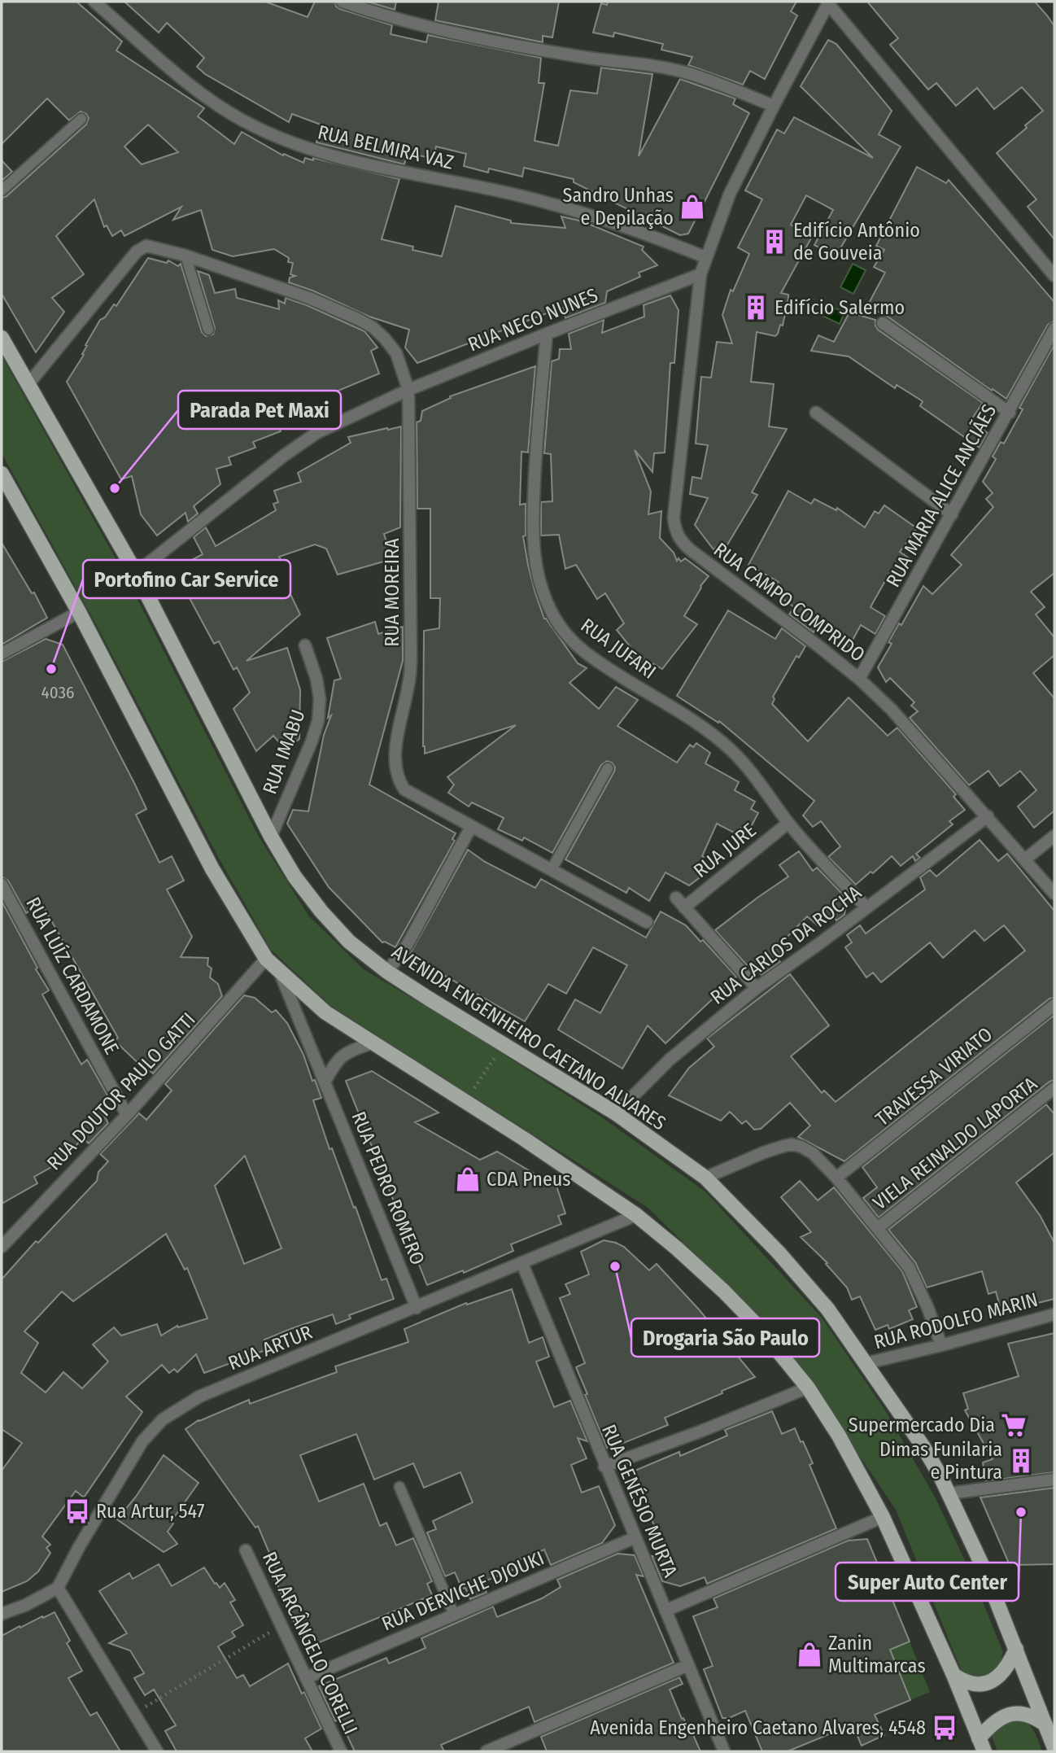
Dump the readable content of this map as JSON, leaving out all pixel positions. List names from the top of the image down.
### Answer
{
  "streets": {
    "main road": ["AVENIDA ENGENHEIRO CAETANO ALVARES"],
    "street": [
      "RUA BELMIRA VAZ",
      "RUA NECO NUNES",
      "RUA MARIA ALICE ANCIÃES",
      "RUA MOREIRA",
      "RUA CAMPO COMPRIDO",
      "RUA JUFARI",
      "RUA IMABU",
      "RUA JURE",
      "RUA CARLOS DA ROCHA",
      "RUA LUÍZ CARDAMONE",
      "TRAVESSA VIRIATO",
      "RUA DOUTOR PAULO GATTI",
      "VIELA REINALDO LAPORTA",
      "RUA PEDRO ROMERO",
      "RUA RODOLFO MARIN",
      "RUA ARTUR",
      "RUA GENÉSIO MURTA",
      "RUA DERVICHE DJOUKI",
      "RUA ARCÂNGELO CORELLI"
    ]
  },
  "crossings": [
    ["RUA NECO NUNES", "RUA MOREIRA"],
    ["RUA NECO NUNES", "RUA CAMPO COMPRIDO"],
    ["RUA NECO NUNES", "RUA JUFARI"],
    ["RUA NECO NUNES", "AVENIDA ENGENHEIRO CAETANO ALVARES"],
    ["RUA MARIA ALICE ANCIÃES", "RUA CAMPO COMPRIDO"],
    ["RUA MOREIRA", "AVENIDA ENGENHEIRO CAETANO ALVARES"],
    ["RUA CAMPO COMPRIDO", "RUA CARLOS DA ROCHA"],
    ["RUA JUFARI", "RUA JURE"],
    ["RUA JUFARI", "RUA CARLOS DA ROCHA"],
    ["RUA IMABU", "AVENIDA ENGENHEIRO CAETANO ALVARES"],
    ["RUA CARLOS DA ROCHA", "AVENIDA ENGENHEIRO CAETANO ALVARES"],
    ["RUA LUÍZ CARDAMONE", "RUA DOUTOR PAULO GATTI"],
    ["AVENIDA ENGENHEIRO CAETANO ALVARES", "RUA RODOLFO MARIN"],
    ["RUA PEDRO ROMERO", "RUA ARTUR"],
    ["RUA ARTUR", "RUA GENÉSIO MURTA"],
    ["RUA GENÉSIO MURTA", "RUA DERVICHE DJOUKI"],
    ["RUA DERVICHE DJOUKI", "RUA ARCÂNGELO CORELLI"]
  ],
  "places": {
    "shop": ["Sandro Unhas e Depilação", "CDA Pneus", "Zanin Multimarcas"],
    "building": ["Edifício Antônio de Gouveia", "Edifício Salermo", "Dimas Funilaria e Pintura"],
    "other": [
      "Parada Pet Maxi",
      "Portofino Car Service",
      "Drogaria São Paulo",
      "Super Auto Center"
    ],
    "supermarket": ["Supermercado Dia"],
    "bus stop": ["Rua Artur, 547", "Avenida Engenheiro Caetano Alvares, 4548"]
  },
  "house_numbers": ["4036"]
}
